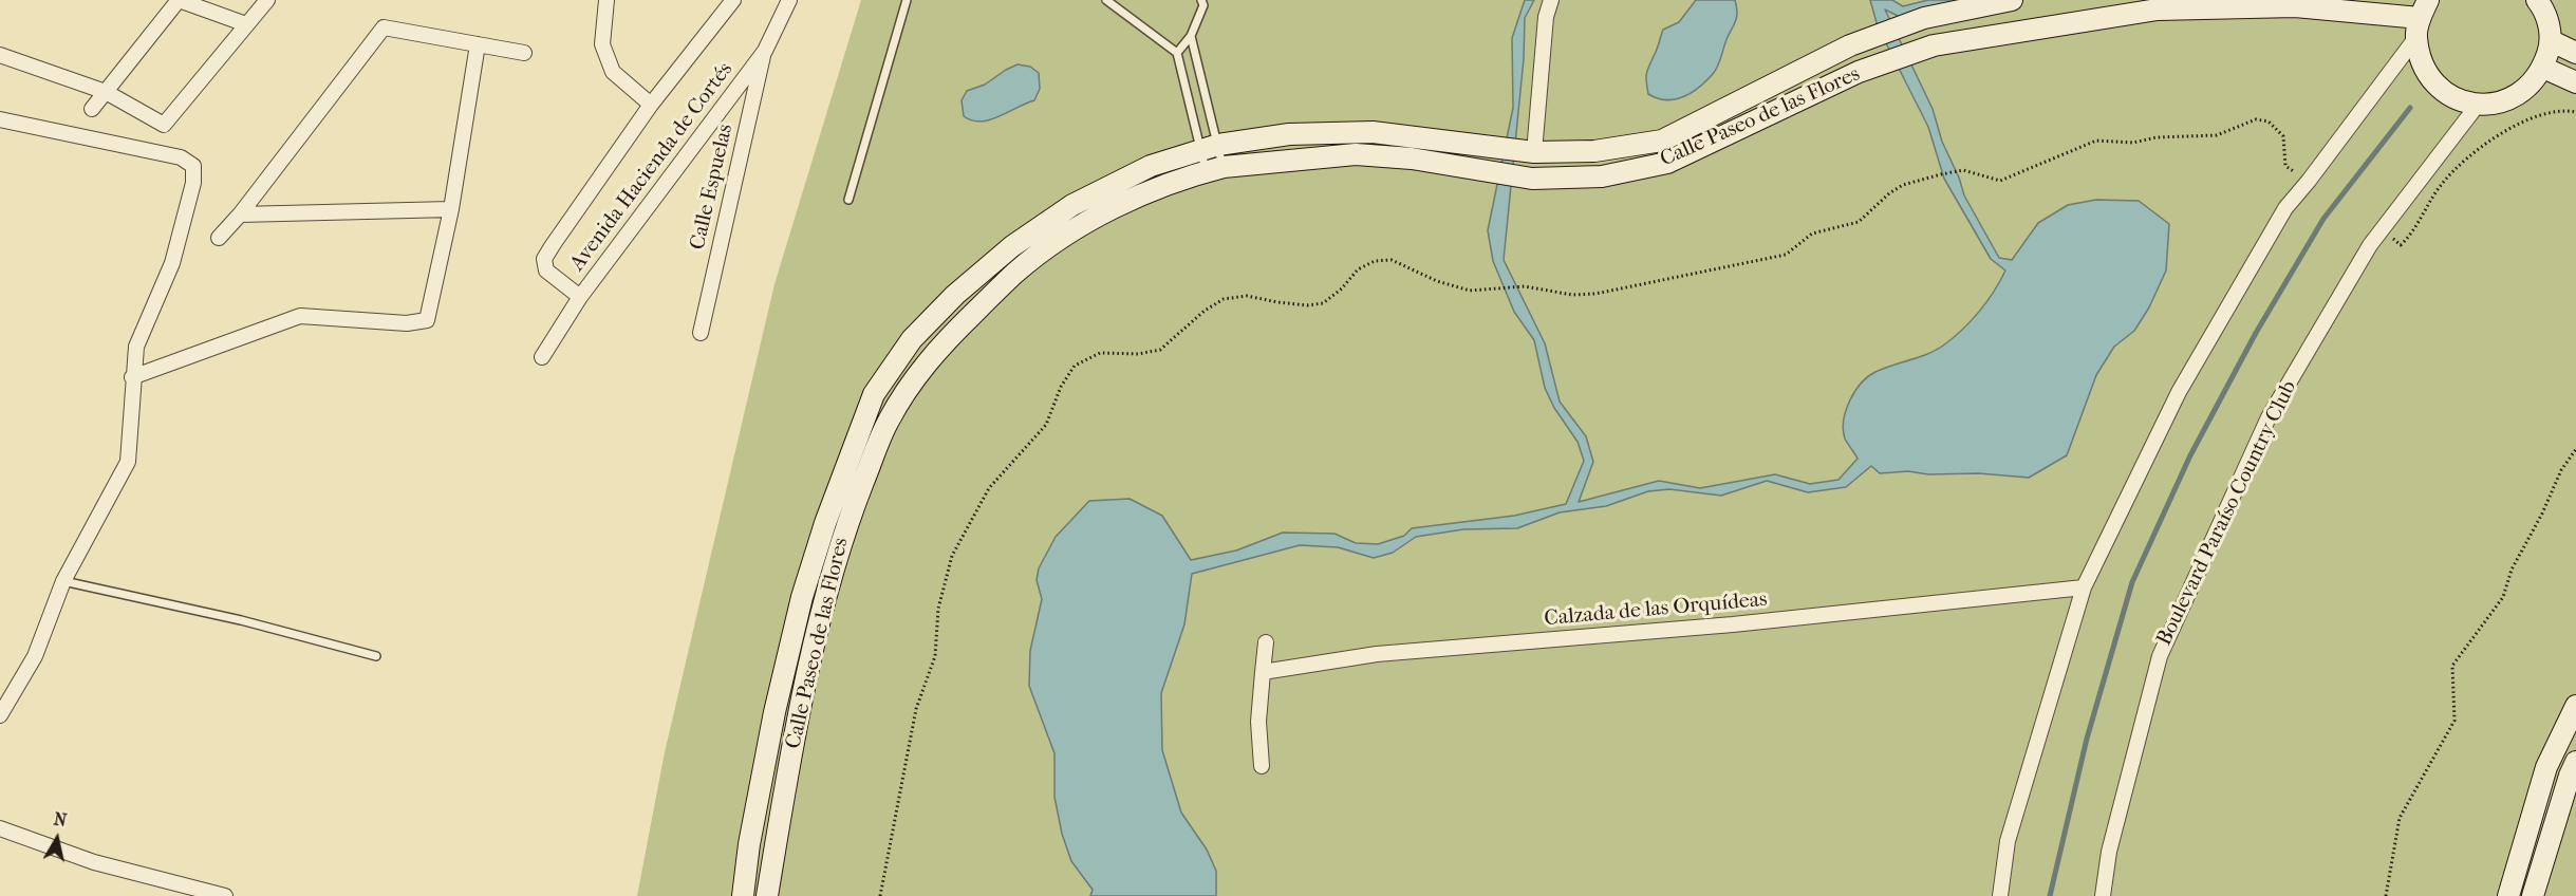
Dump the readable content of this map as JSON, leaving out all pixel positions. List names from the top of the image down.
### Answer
{
  "streets": {
    "street": [
      "Calle Paseo de las Flores",
      "Avenida Hacienda de Cortés",
      "Calle Espuelas",
      "Boulevard Paraíso Country Club",
      "Calzada de las Orquídeas"
    ]
  },
  "crossings": [
    ["Avenida Hacienda de Cortés", "Calle Espuelas"]
  ],
  "north": "top"
}
